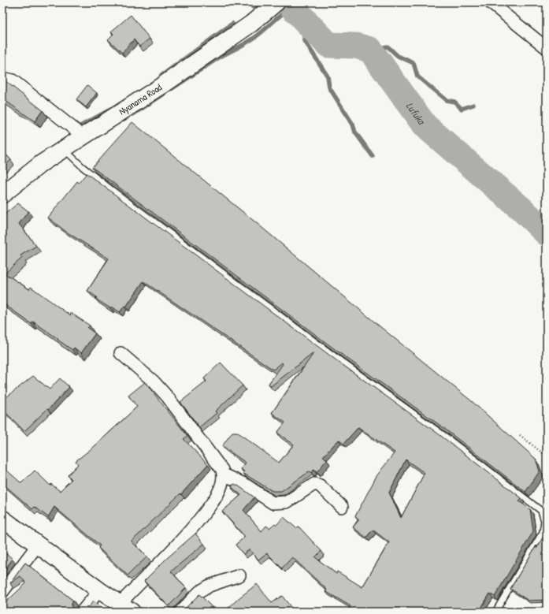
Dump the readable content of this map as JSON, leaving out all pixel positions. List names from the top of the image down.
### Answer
{
  "streets": {
    "street": ["Nyanama Road"]
  },
  "water": ["Lufuka"]
}
